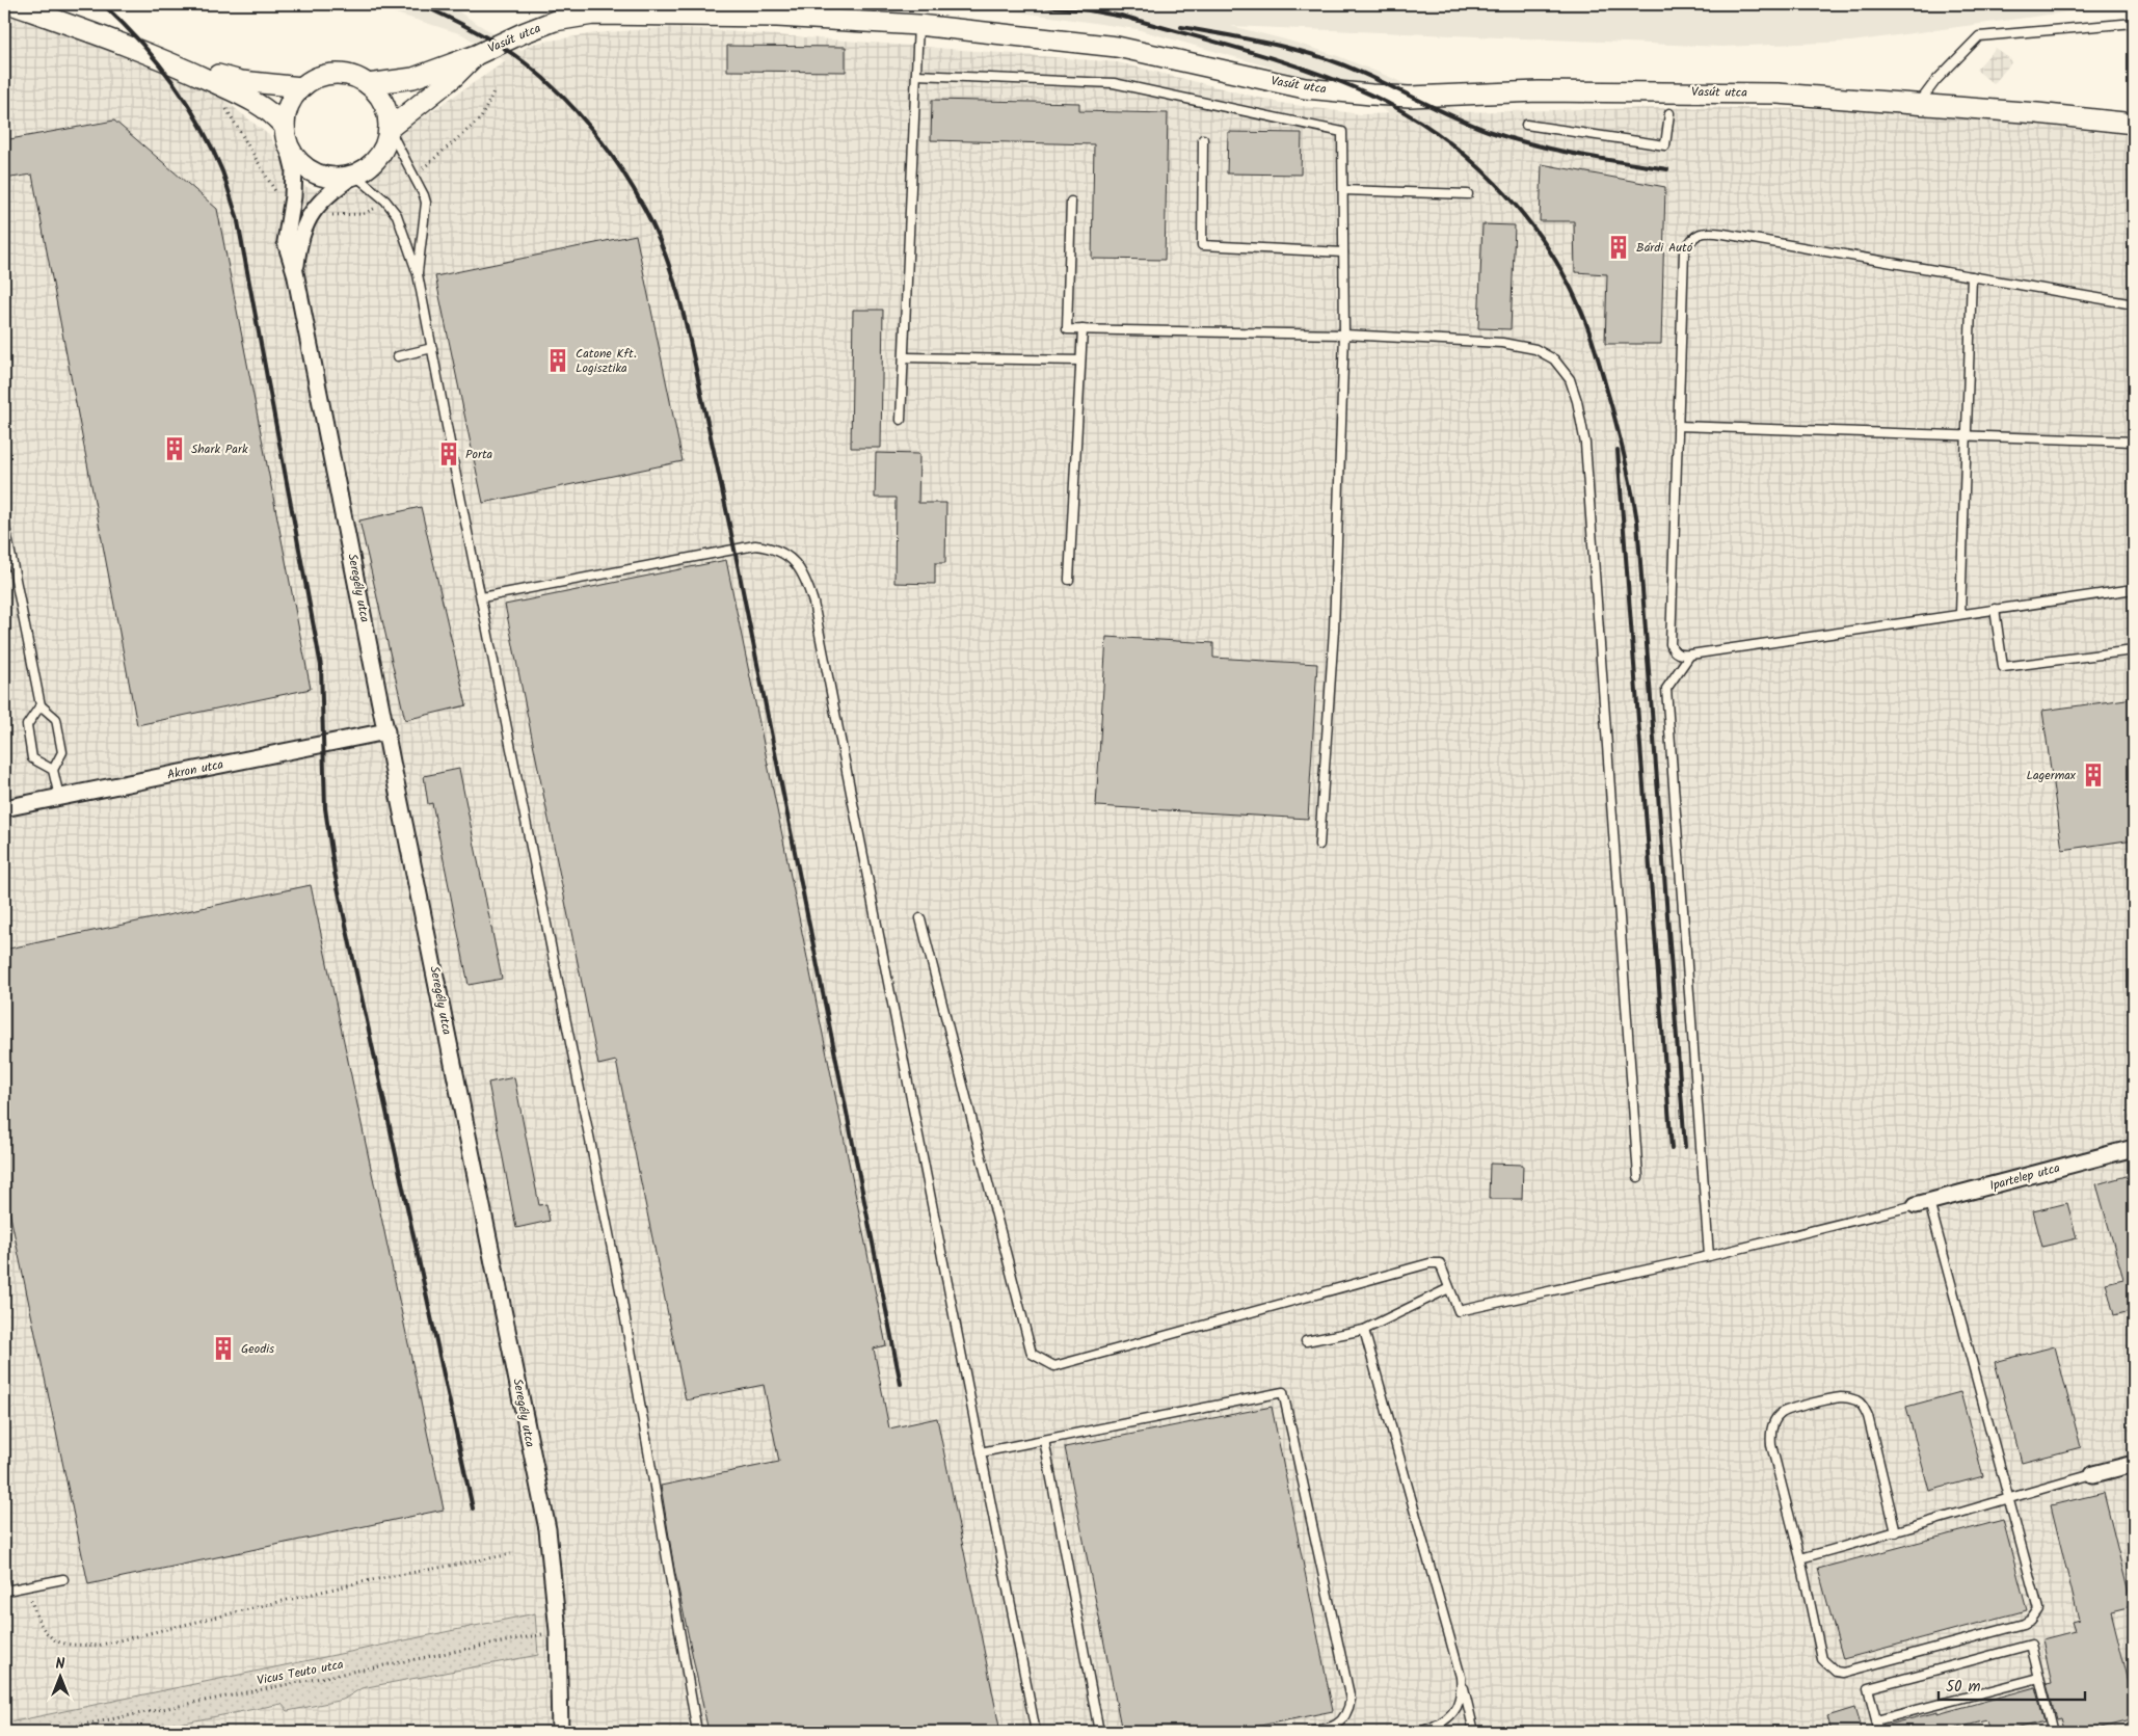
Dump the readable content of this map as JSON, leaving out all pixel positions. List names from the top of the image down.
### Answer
{
  "streets": {
    "street": [
      "Vasút utca",
      "Seregély utca",
      "Akron utca",
      "Ipartelep utca"
    ],
    "path": ["Vicus Teuto utca"]
  },
  "crossings": [
    ["Vasút utca", "Seregély utca"],
    ["Seregély utca", "Akron utca"],
    ["Seregély utca", "Vicus Teuto utca"]
  ],
  "places": {
    "building": [
      "Bárdi Autó",
      "Catone Kft. Logisztika",
      "Shark Park",
      "Porta",
      "Lagermax",
      "Geodis"
    ]
  },
  "scale_bar": "50 m",
  "north": "top"
}
